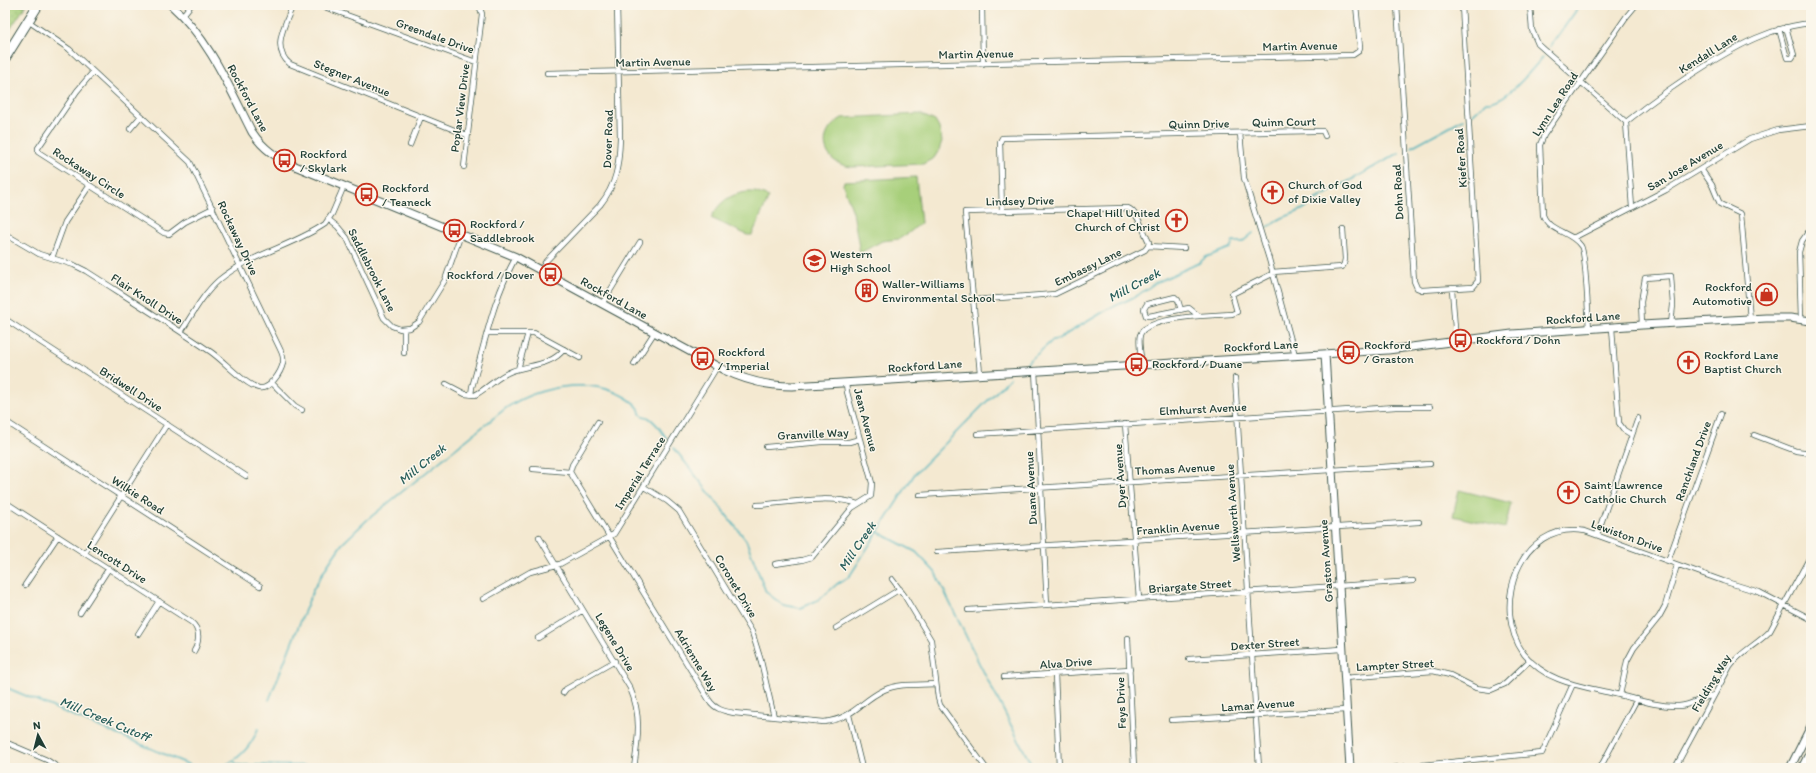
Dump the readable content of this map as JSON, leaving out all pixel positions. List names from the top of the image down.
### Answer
{
  "streets": {
    "main road": ["Rockford Lane", "Graston Avenue"],
    "street": [
      "Greendale Drive",
      "Martin Avenue",
      "Kendall Lane",
      "Stegner Avenue",
      "Lynn Lea Road",
      "Poplar View Drive",
      "Quinn Court",
      "Quinn Drive",
      "Dover Road",
      "Kiefer Road",
      "San Jose Avenue",
      "Rockaway Circle",
      "Dohn Road",
      "Lindsey Drive",
      "Rockaway Drive",
      "Embassy Lane",
      "Saddlebrook Lane",
      "Flair Knoll Drive",
      "Bridwell Drive",
      "Elmhurst Avenue",
      "Jean Avenue",
      "Granville Way",
      "Ranchland Drive",
      "Thomas Avenue",
      "Imperial Terrace",
      "Dyer Avenue",
      "Duane Avenue",
      "Wilkie Road",
      "Wellsworth Avenue",
      "Franklin Avenue",
      "Lewiston Drive",
      "Lencott Drive",
      "Coronet Drive",
      "Briargate Street",
      "Legene Drive",
      "Dexter Street",
      "Adrienne Way",
      "Alva Drive",
      "Lampter Street",
      "Fielding Way",
      "Feys Drive",
      "Lamar Avenue"
    ]
  },
  "crossings": [
    ["Greendale Drive", "Poplar View Drive"],
    ["Martin Avenue", "Dover Road"],
    ["Stegner Avenue", "Poplar View Drive"],
    ["Rockford Lane", "Quinn Drive"],
    ["Rockford Lane", "Dover Road"],
    ["Rockford Lane", "Jean Avenue"],
    ["Rockford Lane", "Imperial Terrace"],
    ["Rockford Lane", "Duane Avenue"],
    ["Rockford Lane", "Graston Avenue"],
    ["Lynn Lea Road", "San Jose Avenue"],
    ["Quinn Court", "Quinn Drive"],
    ["Quinn Drive", "Lindsey Drive"],
    ["Kiefer Road", "Dohn Road"],
    ["Rockaway Circle", "Rockaway Drive"],
    ["Lindsey Drive", "Embassy Lane"],
    ["Rockaway Drive", "Flair Knoll Drive"],
    ["Elmhurst Avenue", "Dyer Avenue"],
    ["Elmhurst Avenue", "Duane Avenue"],
    ["Elmhurst Avenue", "Wellsworth Avenue"],
    ["Elmhurst Avenue", "Graston Avenue"],
    ["Jean Avenue", "Granville Way"],
    ["Ranchland Drive", "Lewiston Drive"],
    ["Thomas Avenue", "Dyer Avenue"],
    ["Thomas Avenue", "Duane Avenue"],
    ["Thomas Avenue", "Wellsworth Avenue"],
    ["Thomas Avenue", "Graston Avenue"],
    ["Imperial Terrace", "Coronet Drive"],
    ["Imperial Terrace", "Legene Drive"],
    ["Imperial Terrace", "Adrienne Way"],
    ["Dyer Avenue", "Franklin Avenue"],
    ["Dyer Avenue", "Briargate Street"],
    ["Duane Avenue", "Franklin Avenue"],
    ["Duane Avenue", "Briargate Street"],
    ["Wellsworth Avenue", "Franklin Avenue"],
    ["Wellsworth Avenue", "Briargate Street"],
    ["Wellsworth Avenue", "Dexter Street"],
    ["Wellsworth Avenue", "Lamar Avenue"],
    ["Franklin Avenue", "Graston Avenue"],
    ["Lewiston Drive", "Lampter Street"],
    ["Lewiston Drive", "Fielding Way"],
    ["Graston Avenue", "Briargate Street"],
    ["Graston Avenue", "Dexter Street"],
    ["Graston Avenue", "Lampter Street"],
    ["Graston Avenue", "Lamar Avenue"],
    ["Coronet Drive", "Adrienne Way"],
    ["Alva Drive", "Feys Drive"]
  ],
  "water": ["Mill Creek", "Mill Creek Cutoff"],
  "places": {
    "bus stop": [
      "Rockford / Skylark",
      "Rockford / Teaneck",
      "Rockford / Saddlebrook",
      "Rockford / Dover",
      "Rockford / Dohn",
      "Rockford / Graston",
      "Rockford / Imperial",
      "Rockford / Duane"
    ],
    "church": [
      "Church of God of Dixie Valley",
      "Chapel Hill United Church of Christ",
      "Rockford Lane Baptist Church",
      "Saint Lawrence Catholic Church"
    ],
    "school or university": ["Western High School"],
    "building": ["Waller-Williams Environmental School"],
    "shop": ["Rockford Automotive"]
  },
  "north": "top"
}
